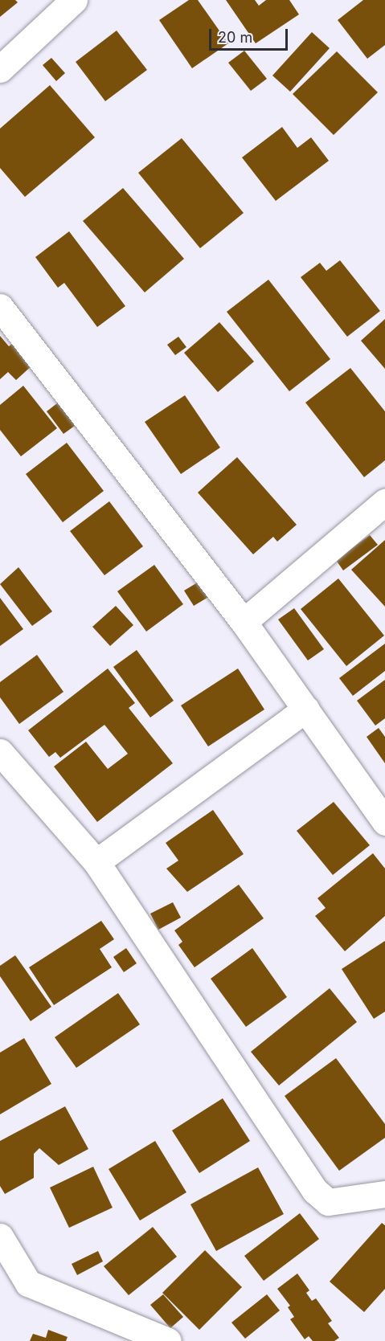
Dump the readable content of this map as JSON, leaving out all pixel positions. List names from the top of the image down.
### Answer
{
  "scale_bar": "20 m"
}
